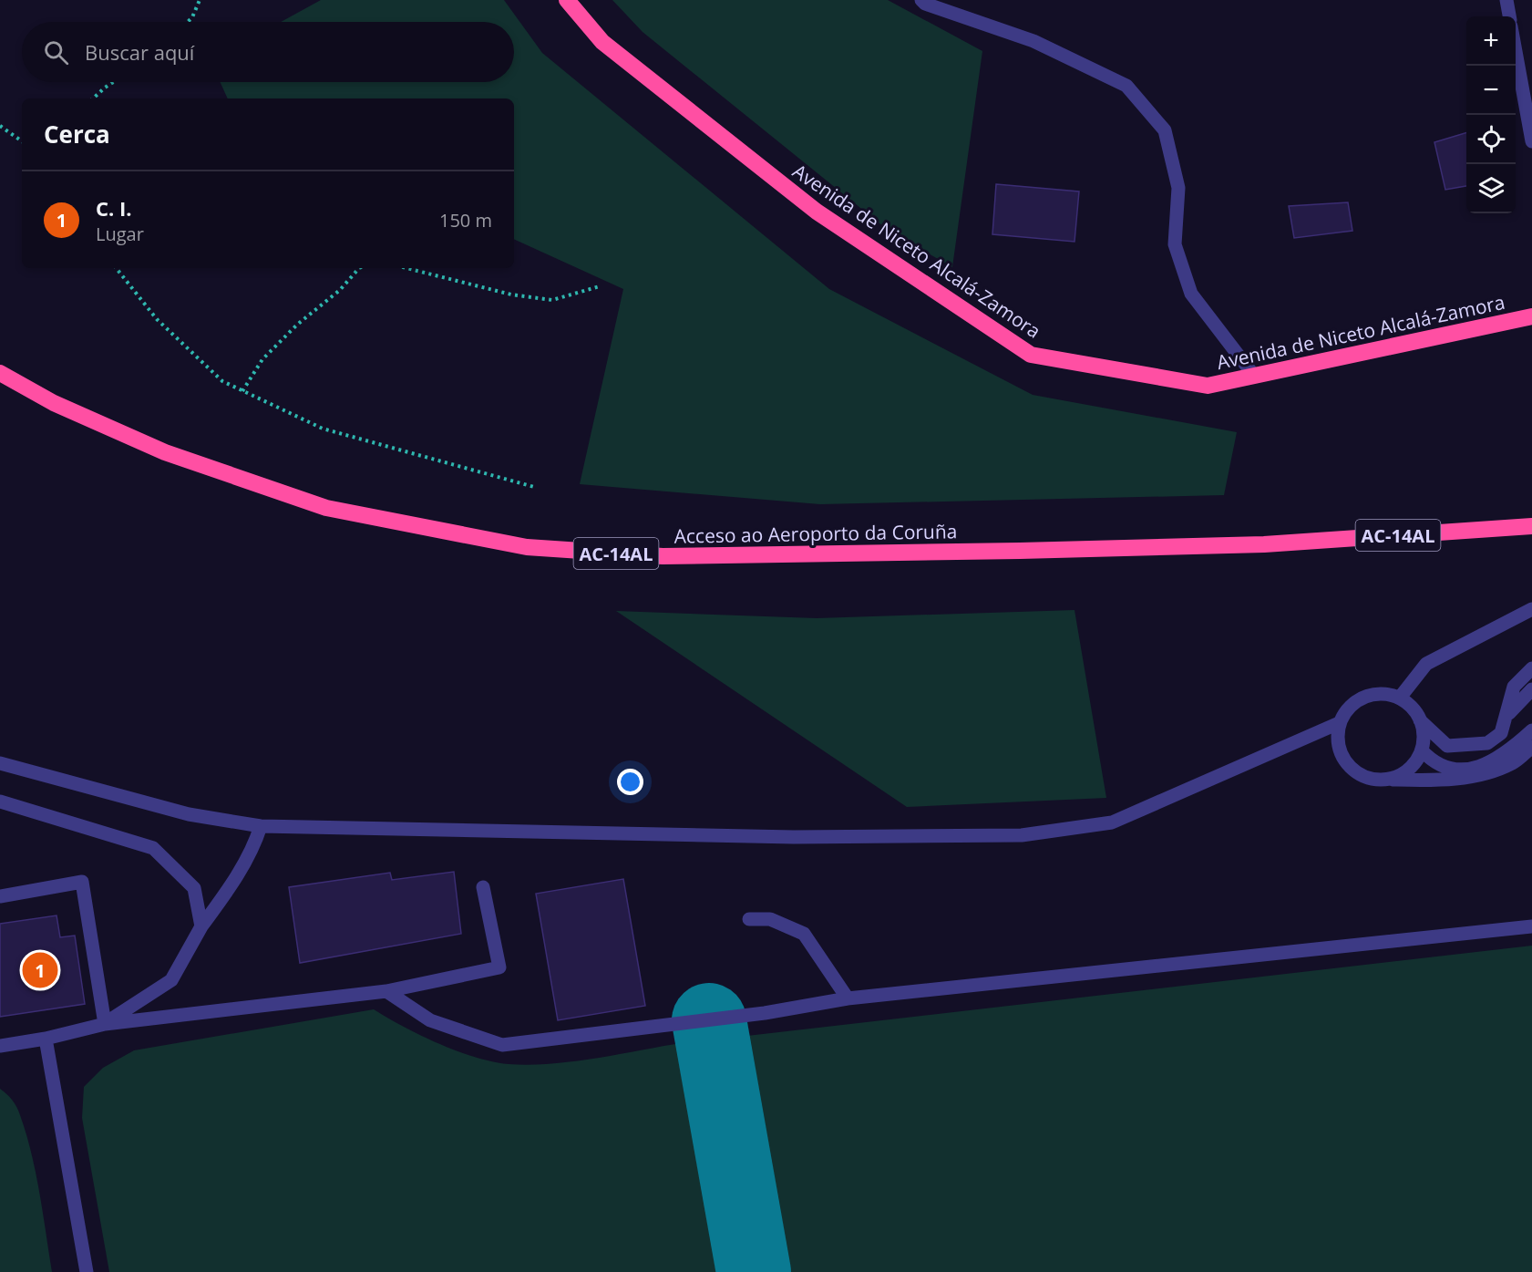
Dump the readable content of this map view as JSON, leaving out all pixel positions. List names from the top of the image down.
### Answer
{
  "streets": {
    "highway": ["Avenida de Niceto Alcalá-Zamora", "Acceso ao Aeroporto da Coruña", "AC-14AL"]
  },
  "page": {
    "map_buttons": ["+", "−"],
    "search": "Buscar aquí",
    "heading": "Cerca",
    "list": [
      {
        "mark": "1",
        "name": "C. I.",
        "note": "Lugar",
        "value": "150 m"
      }
    ],
    "pins": "1"
  }
}
